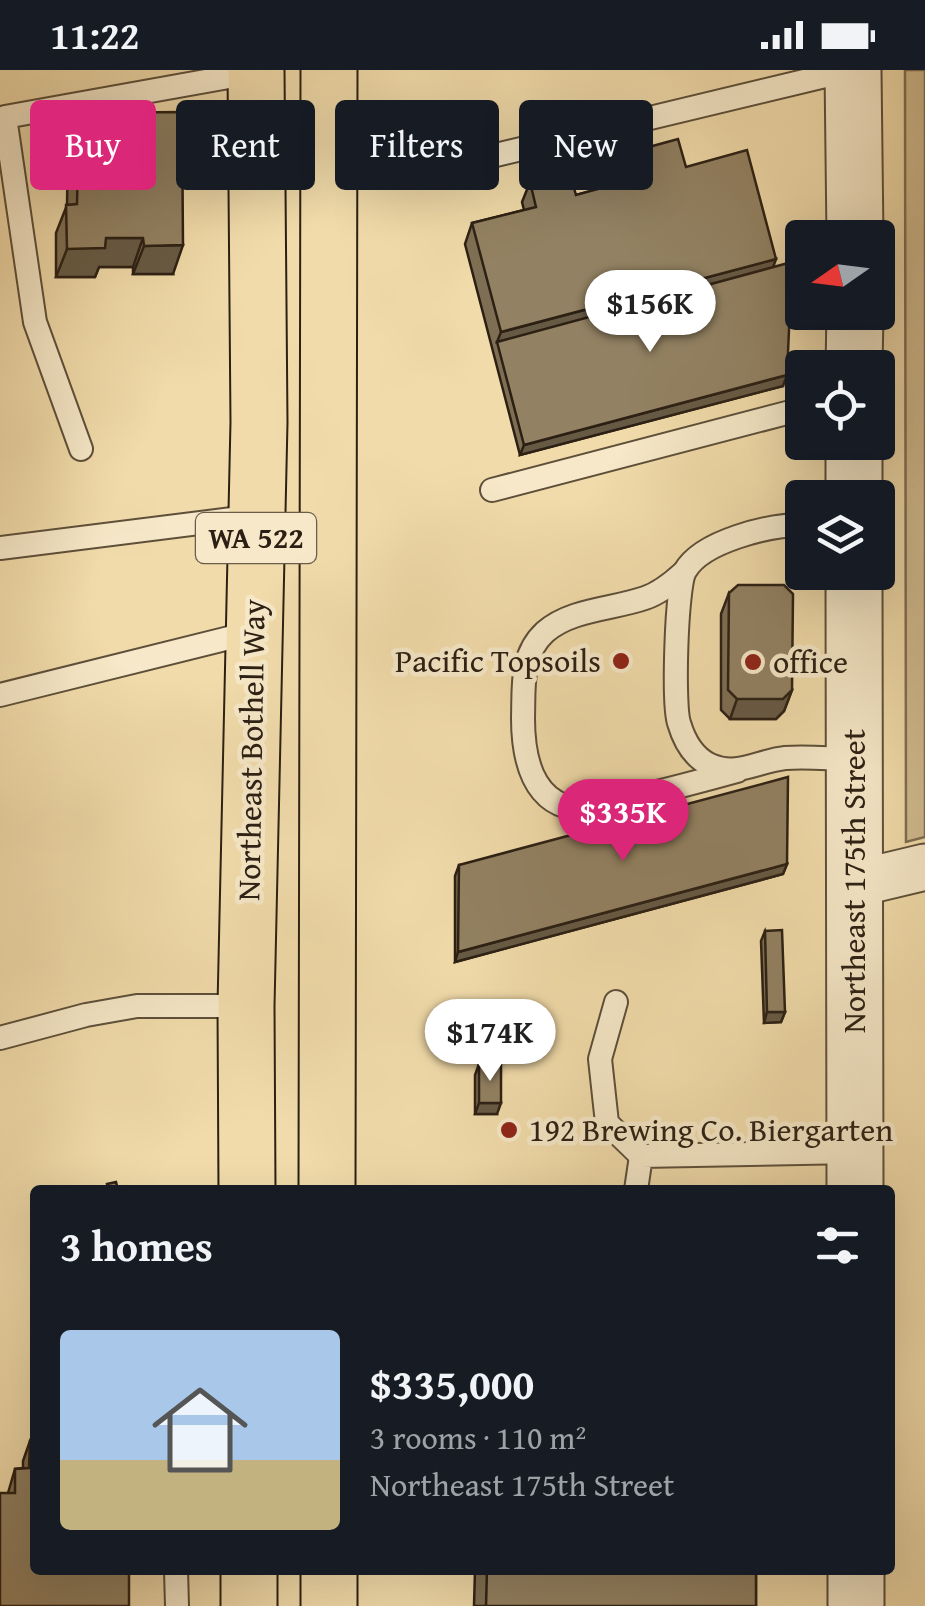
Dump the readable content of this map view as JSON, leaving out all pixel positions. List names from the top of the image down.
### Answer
{
  "streets": {
    "main road": ["WA 522", "Northeast Bothell Way"],
    "street": ["Northeast 175th Street"]
  },
  "places": ["Pacific Topsoils", "office", "192 Brewing Co. Biergarten"],
  "north": "left",
  "page": {
    "status": "11:22",
    "chip": [
      "Buy",
      "Rent",
      "Filters",
      "New"
    ],
    "price": ["$156K", "$335K", "$174K"],
    "heading": "3 homes",
    "list": [
      {
        "name": "$335,000",
        "note": "3 rooms · 110 m² · Northeast 175th Street"
      }
    ]
  }
}
